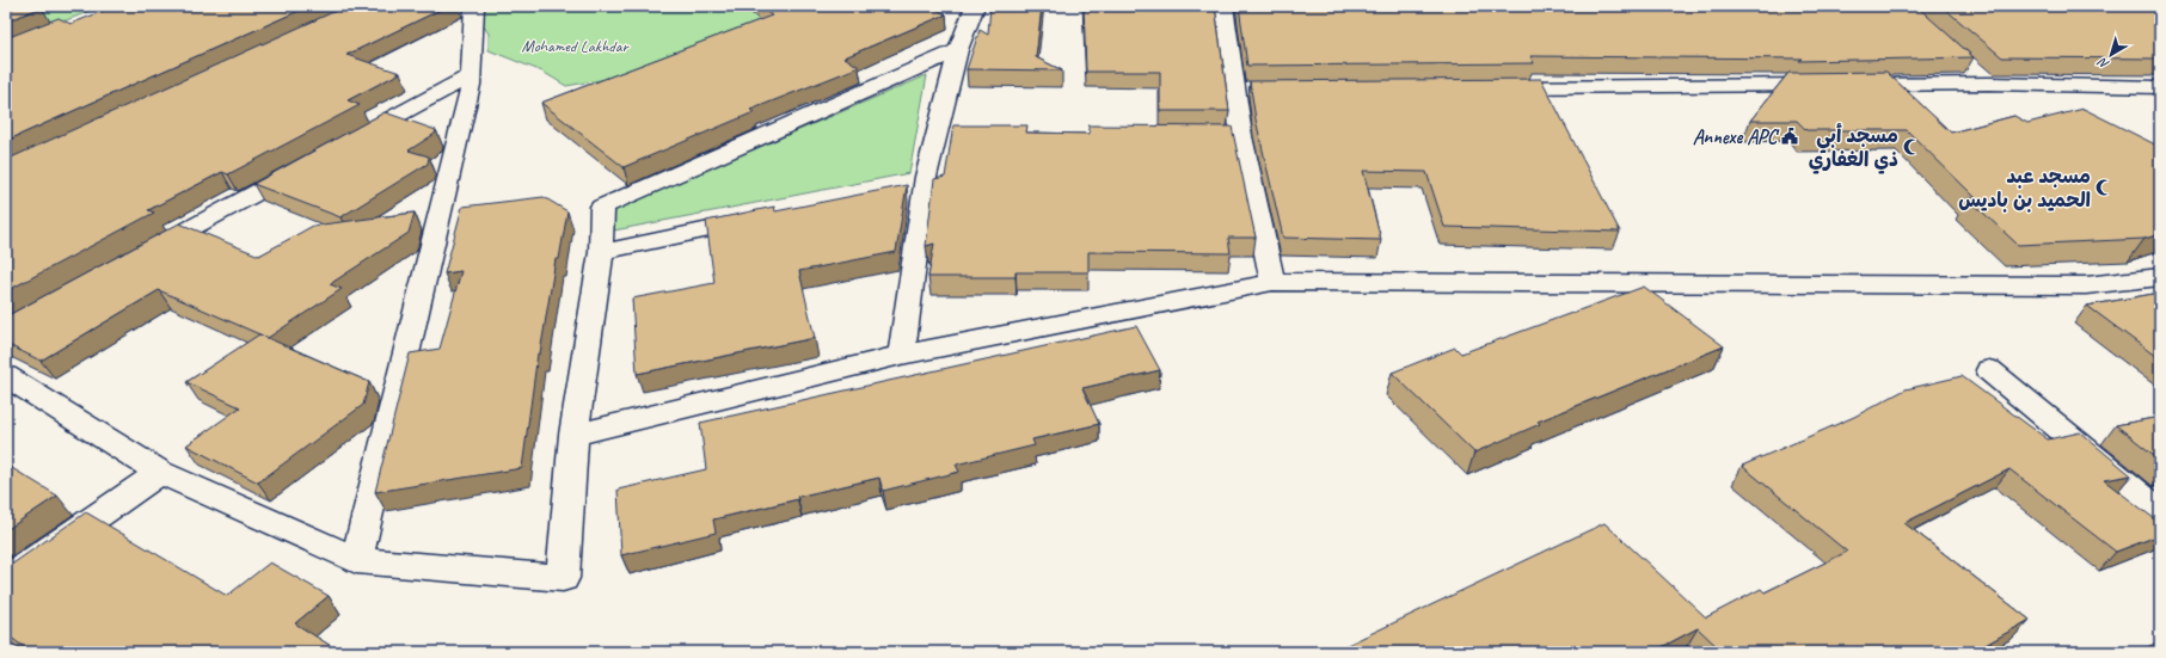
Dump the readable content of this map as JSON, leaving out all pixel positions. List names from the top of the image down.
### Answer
{
  "parks": ["Mohamed Lakhdar"],
  "places": {
    "public building": ["Annexe APC"],
    "mosque": ["مسجد أبي ذي الغفاري", "مسجد عبد الحميد بن باديس"]
  },
  "north": "bottom left"
}
